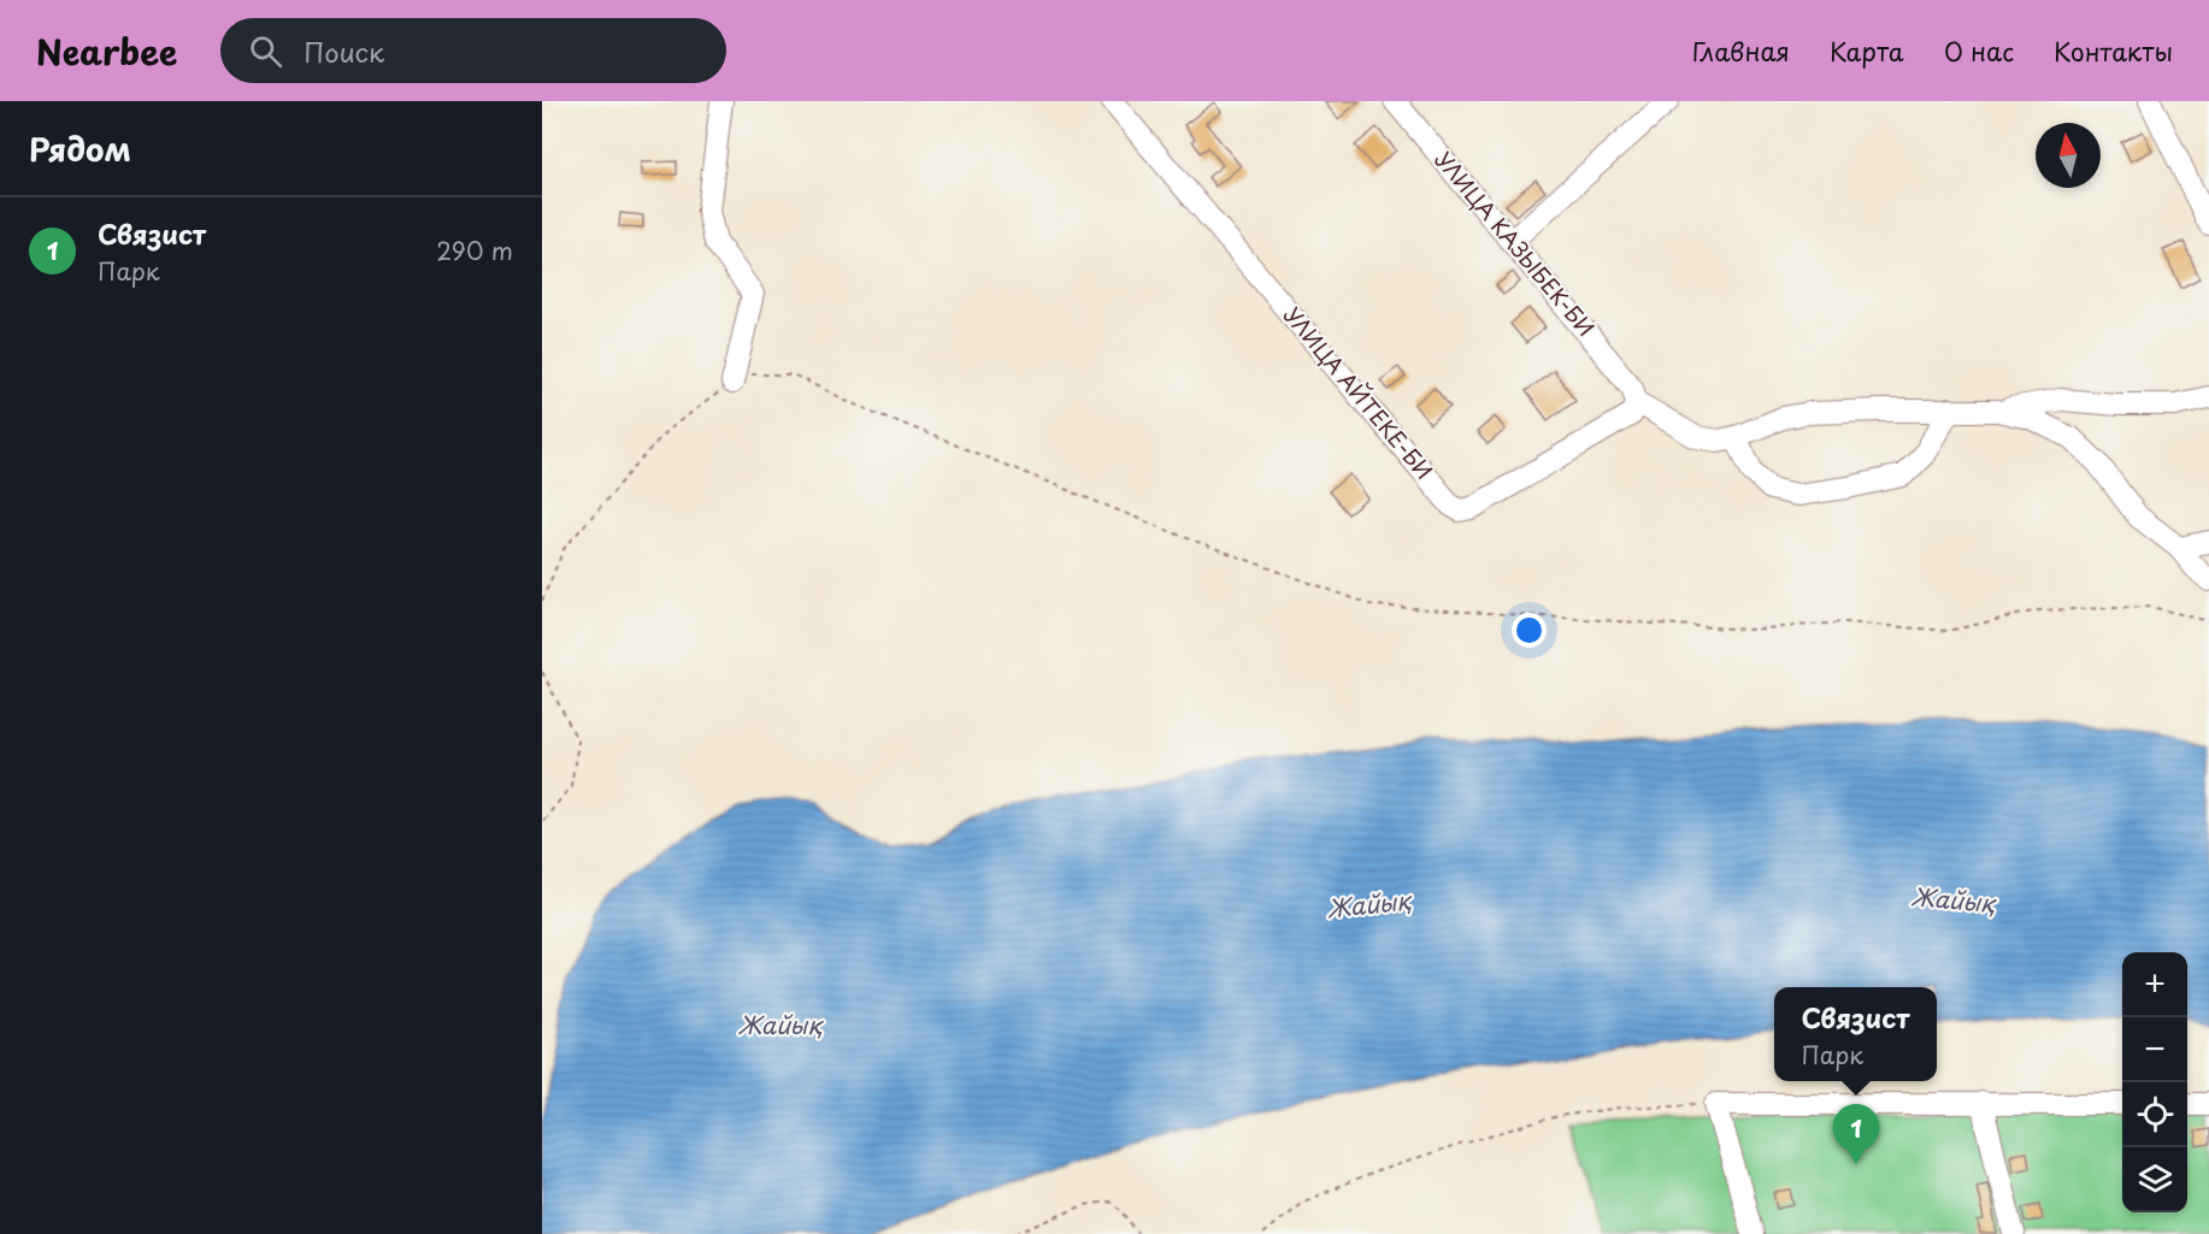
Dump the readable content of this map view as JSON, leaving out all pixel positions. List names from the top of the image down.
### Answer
{
  "streets": {
    "street": ["УЛИЦА КАЗЫБЕК-БИ", "УЛИЦА АЙТЕКЕ-БИ"]
  },
  "crossings": [
    ["УЛИЦА КАЗЫБЕК-БИ", "УЛИЦА АЙТЕКЕ-БИ"]
  ],
  "water": ["Жайық"],
  "north": "top",
  "page": {
    "header": "Nearbee",
    "search": "Поиск",
    "nav": [
      "Главная",
      "Карта",
      "О нас",
      "Контакты"
    ],
    "heading": "Рядом",
    "list": [
      {
        "mark": "1",
        "name": "Связист",
        "note": "Парк",
        "value": "290 m"
      }
    ],
    "map_buttons": ["+", "−"],
    "popup": ["Связист", "Парк"],
    "pins": "1"
  }
}
